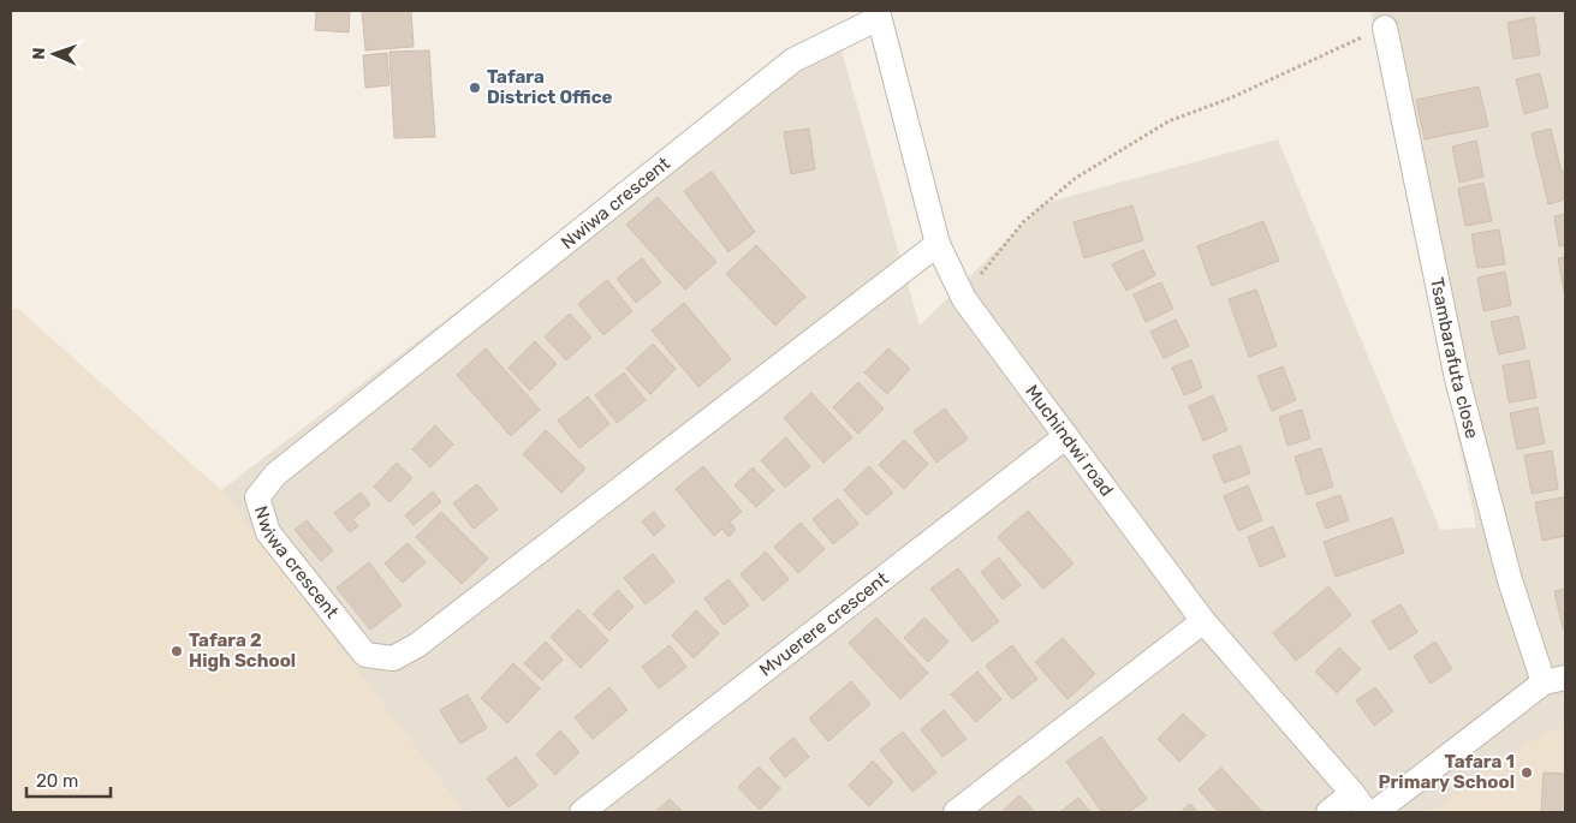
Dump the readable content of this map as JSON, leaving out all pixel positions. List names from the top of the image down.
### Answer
{
  "streets": {
    "street": [
      "Nwiwa crescent",
      "Tsambarafuta close",
      "Muchindwi road",
      "Mvuerere crescent"
    ]
  },
  "crossings": [
    ["Nwiwa crescent", "Muchindwi road"],
    ["Muchindwi road", "Mvuerere crescent"]
  ],
  "places": ["Tafara District Office", "Tafara 2 High School", "Tafara 1 Primary School"],
  "scale_bar": "20 m",
  "north": "left"
}
